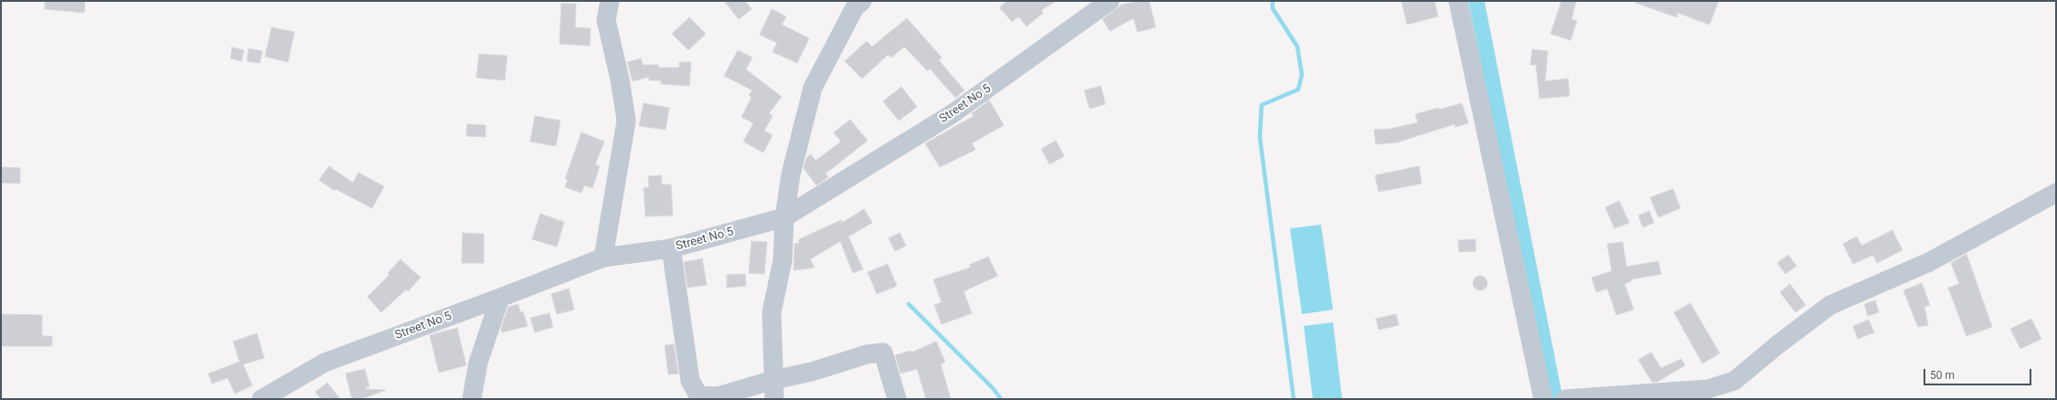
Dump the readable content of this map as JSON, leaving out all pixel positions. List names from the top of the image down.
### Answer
{
  "streets": {
    "street": ["Street No 5"]
  },
  "scale_bar": "50 m"
}
